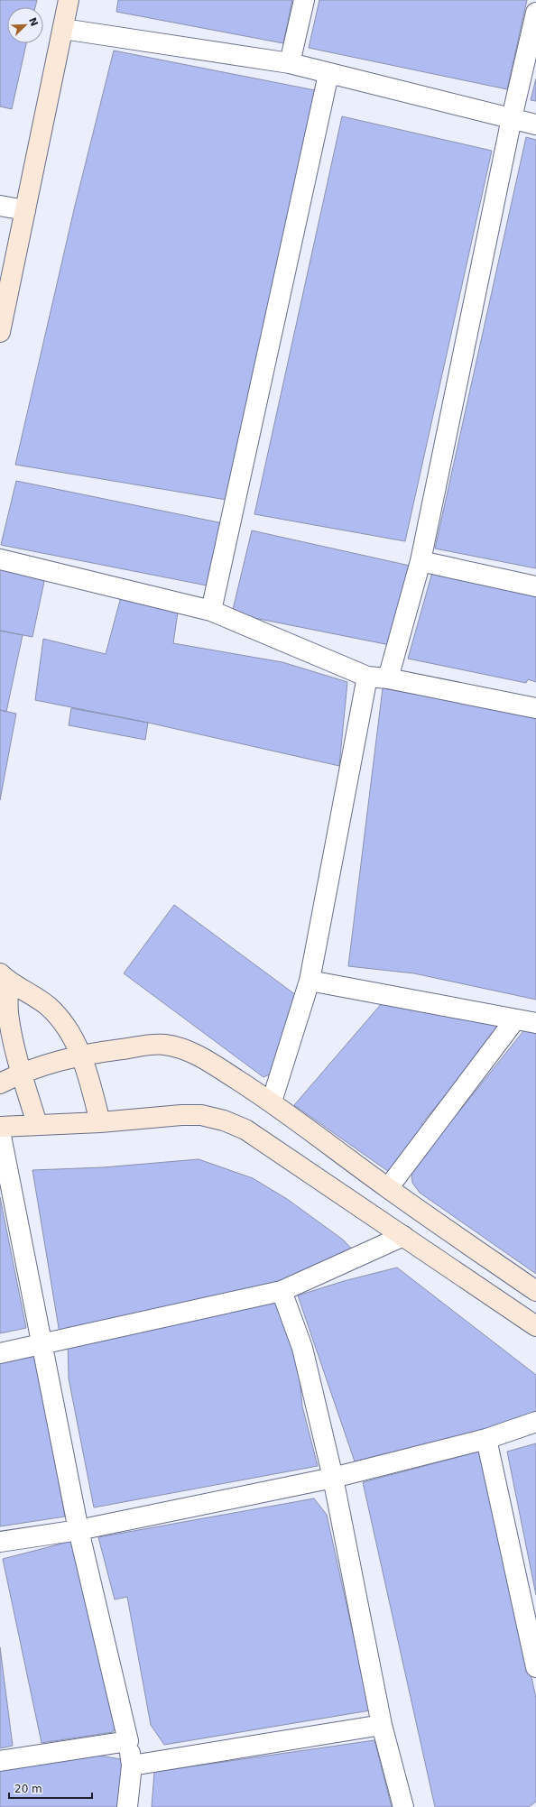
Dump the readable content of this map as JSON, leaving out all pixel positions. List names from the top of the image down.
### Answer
{
  "scale_bar": "20 m",
  "north": "top right"
}
